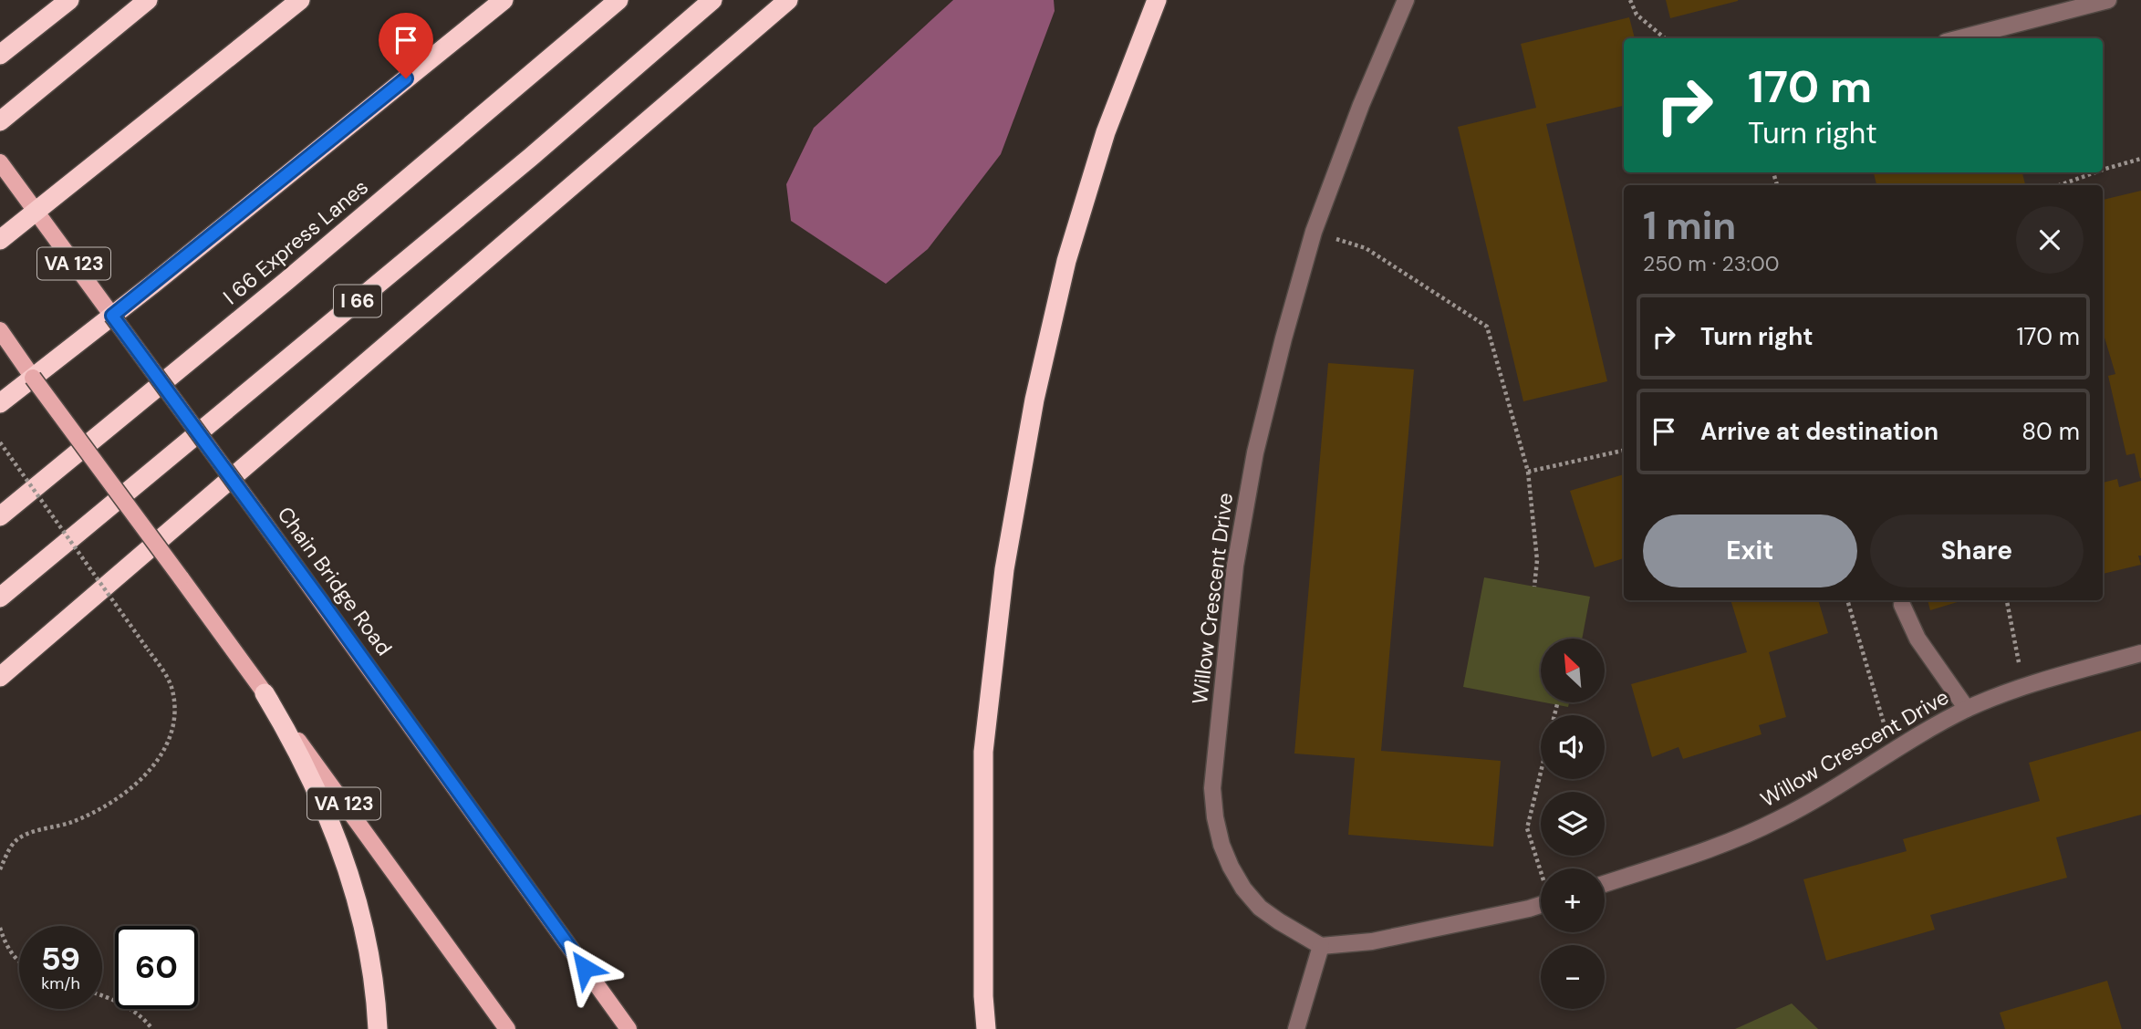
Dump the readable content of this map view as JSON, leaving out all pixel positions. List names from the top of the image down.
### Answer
{
  "streets": {
    "highway": ["I 66 Express Lanes", "I 66"],
    "main road": ["VA 123", "Chain Bridge Road"],
    "street": ["Willow Crescent Drive"]
  },
  "north": "top left",
  "page": {
    "turn": ["170 m", "Turn right"],
    "heading": ["1 min", "250 m · 23:00"],
    "list": [
      {
        "name": "Turn right",
        "value": "170 m"
      },
      {
        "name": "Arrive at destination",
        "value": "80 m"
      }
    ],
    "buttons": ["Exit", "Share"],
    "map_buttons": ["+", "−"],
    "speed": "59 km/h",
    "limit": "60"
  }
}
